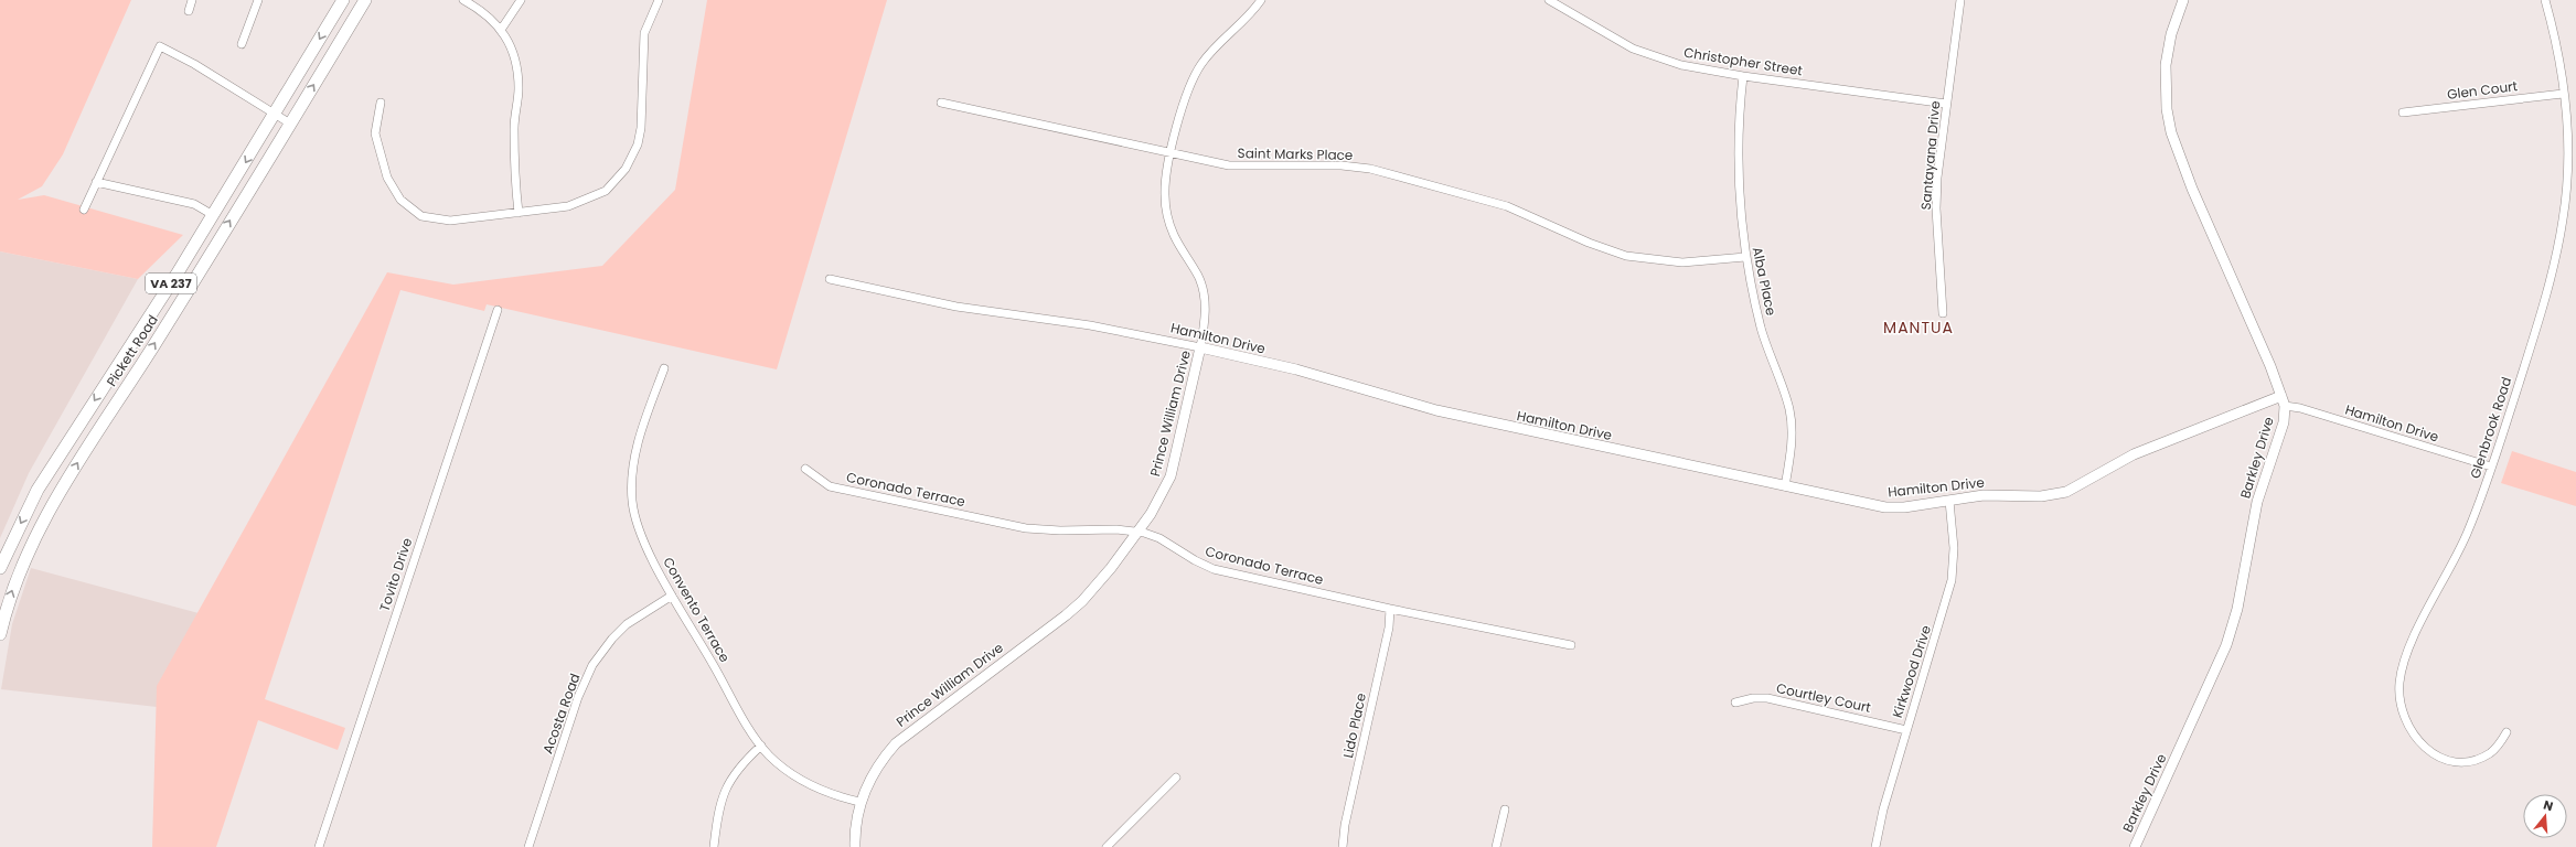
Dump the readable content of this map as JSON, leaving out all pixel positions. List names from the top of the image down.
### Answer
{
  "streets": {
    "main road": ["VA 237", "Pickett Road"],
    "street": [
      "Christopher Street",
      "Glen Court",
      "Saint Marks Place",
      "Santayana Drive",
      "Alba Place",
      "Hamilton Drive",
      "Prince William Drive",
      "Glenbrook Road",
      "Barkley Drive",
      "Coronado Terrace",
      "Tovito Drive",
      "Convento Terrace",
      "Kirkwood Drive",
      "Courtley Court",
      "Acosta Road",
      "Lido Place"
    ]
  },
  "crossings": [
    ["Christopher Street", "Santayana Drive"],
    ["Christopher Street", "Alba Place"],
    ["Glen Court", "Glenbrook Road"],
    ["Saint Marks Place", "Alba Place"],
    ["Saint Marks Place", "Prince William Drive"],
    ["Alba Place", "Hamilton Drive"],
    ["Hamilton Drive", "Prince William Drive"],
    ["Hamilton Drive", "Glenbrook Road"],
    ["Hamilton Drive", "Barkley Drive"],
    ["Hamilton Drive", "Kirkwood Drive"],
    ["Prince William Drive", "Coronado Terrace"],
    ["Prince William Drive", "Convento Terrace"],
    ["Coronado Terrace", "Lido Place"],
    ["Convento Terrace", "Acosta Road"],
    ["Kirkwood Drive", "Courtley Court"]
  ],
  "districts": ["MANTUA"],
  "north": "top"
}
